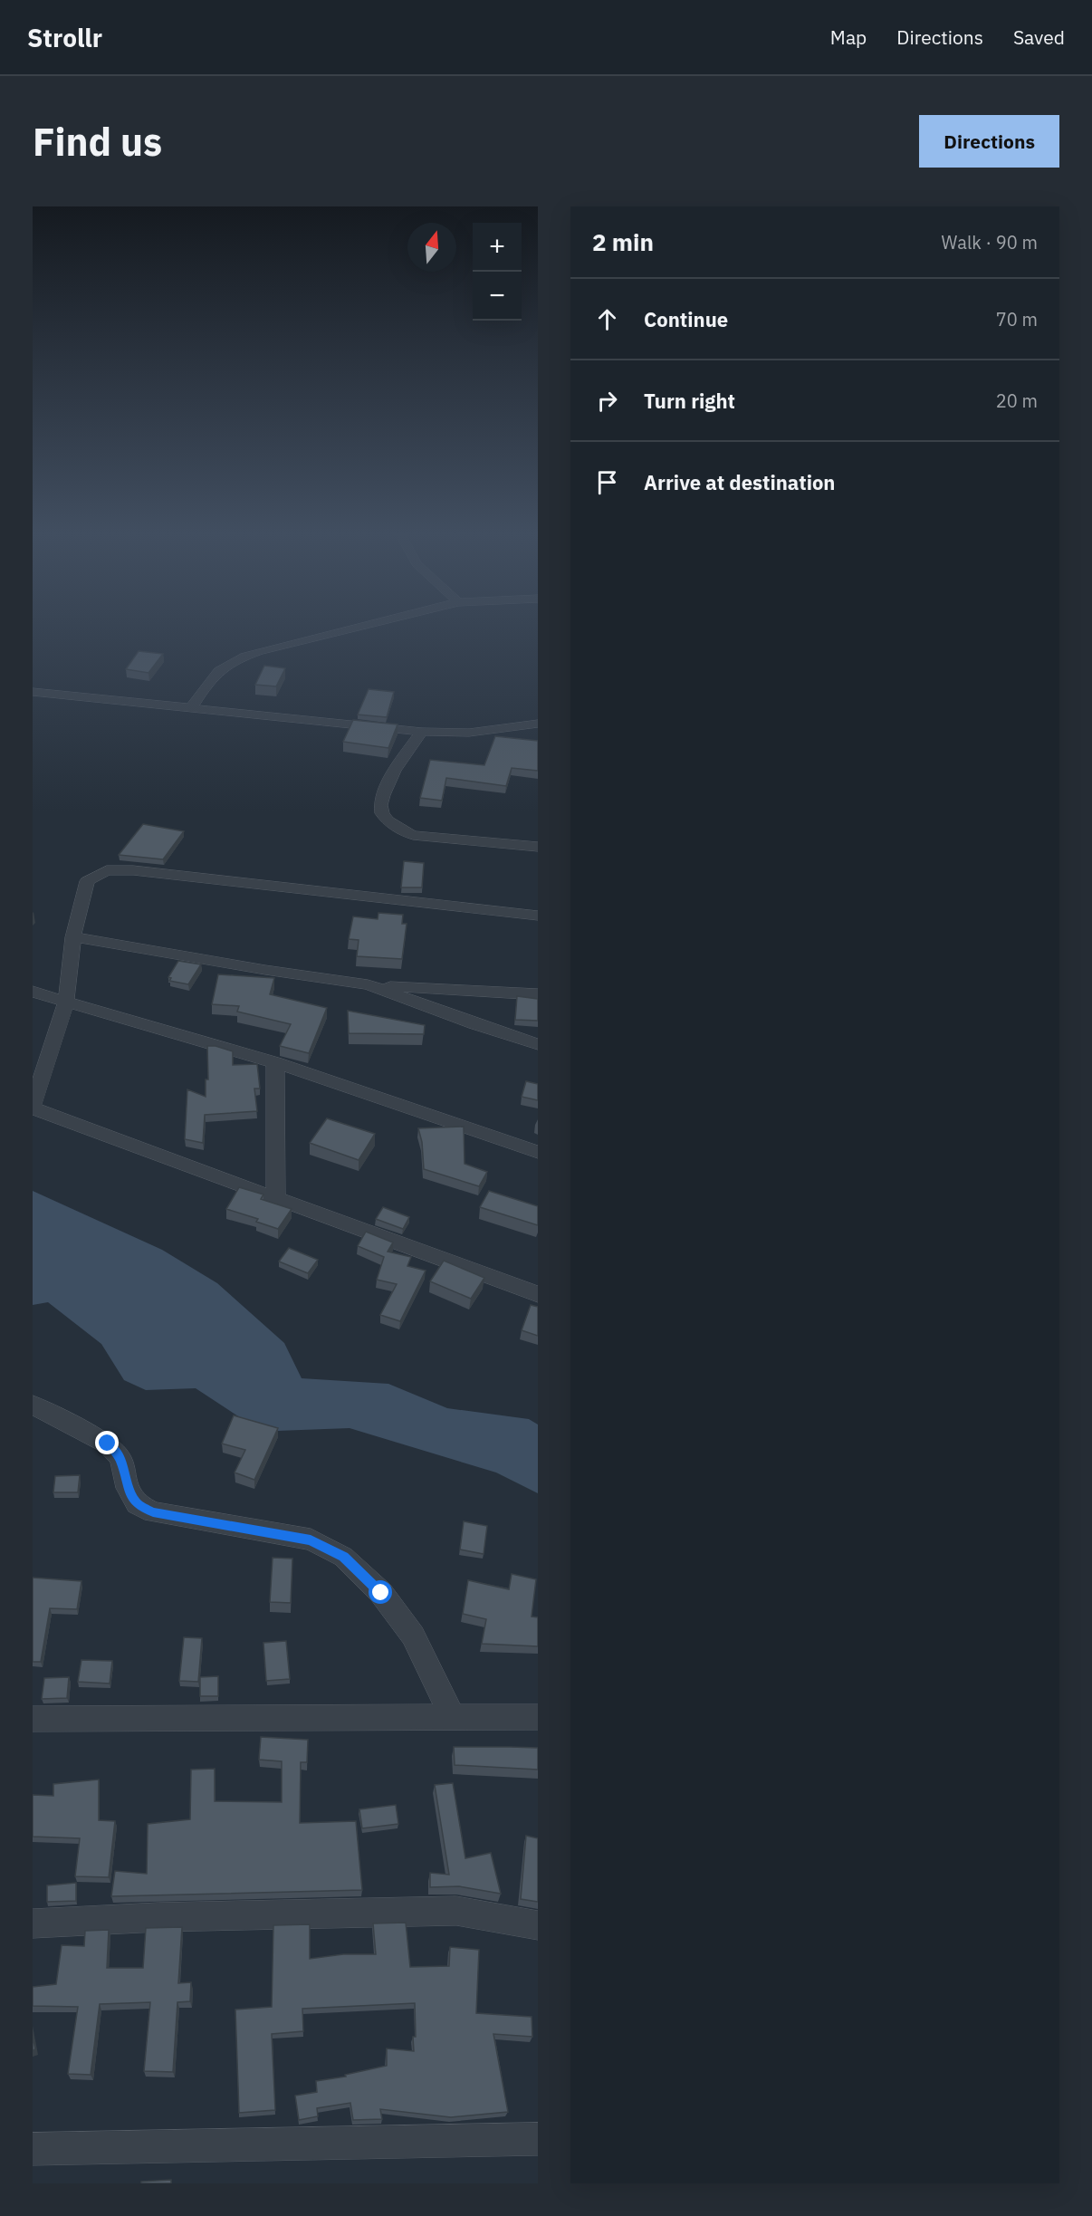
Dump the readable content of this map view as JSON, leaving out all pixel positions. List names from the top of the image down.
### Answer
{
  "north": "top",
  "page": {
    "header": "Strollr",
    "nav": ["Map", "Directions", "Saved"],
    "buttons": "Directions",
    "title": "Find us",
    "heading": ["2 min", "Walk · 90 m"],
    "map_buttons": ["+", "−"],
    "list": [
      ["Continue", "70 m"],
      ["Turn right", "20 m"],
      "Arrive at destination"
    ]
  }
}
